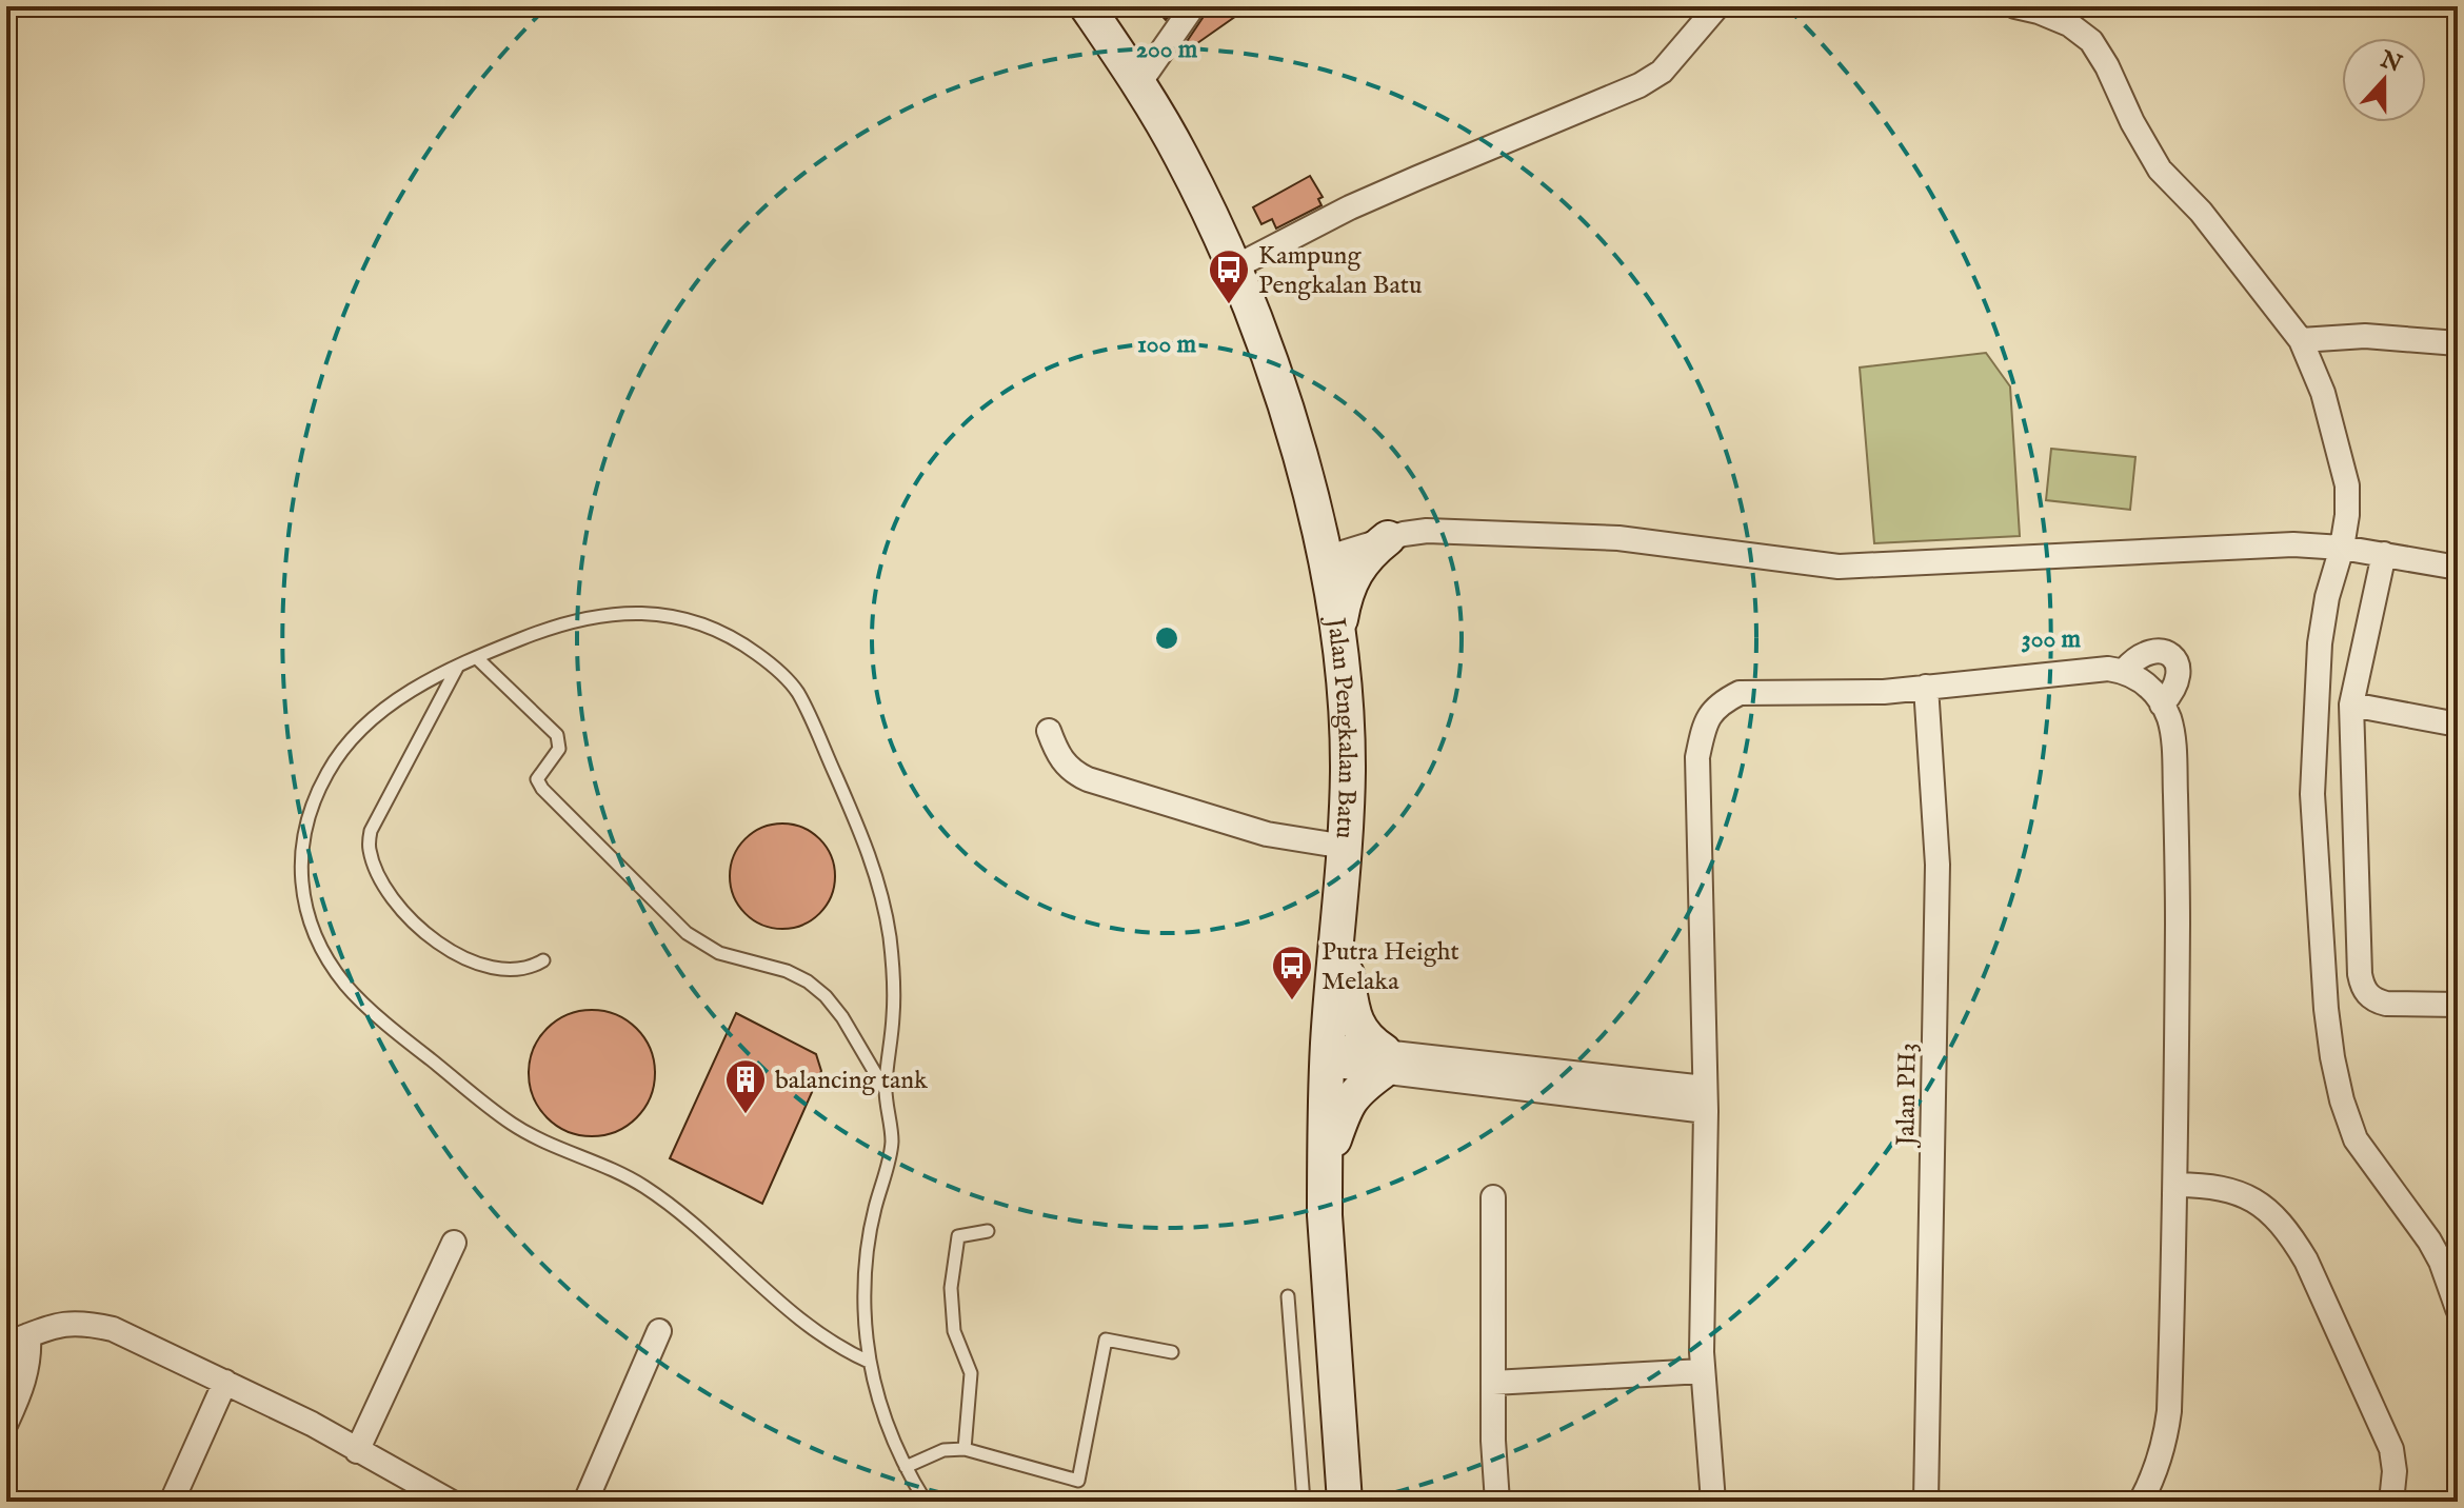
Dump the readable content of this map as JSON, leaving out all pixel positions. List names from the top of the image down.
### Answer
{
  "streets": {
    "main road": ["Jalan Pengkalan Batu"],
    "street": ["Jalan PH3"]
  },
  "places": {
    "bus stop": ["Kampung Pengkalan Batu", "Putra Height Melaka"],
    "building": ["balancing tank"]
  },
  "north": "top",
  "rings": ["200 m", "100 m", "300 m"]
}
